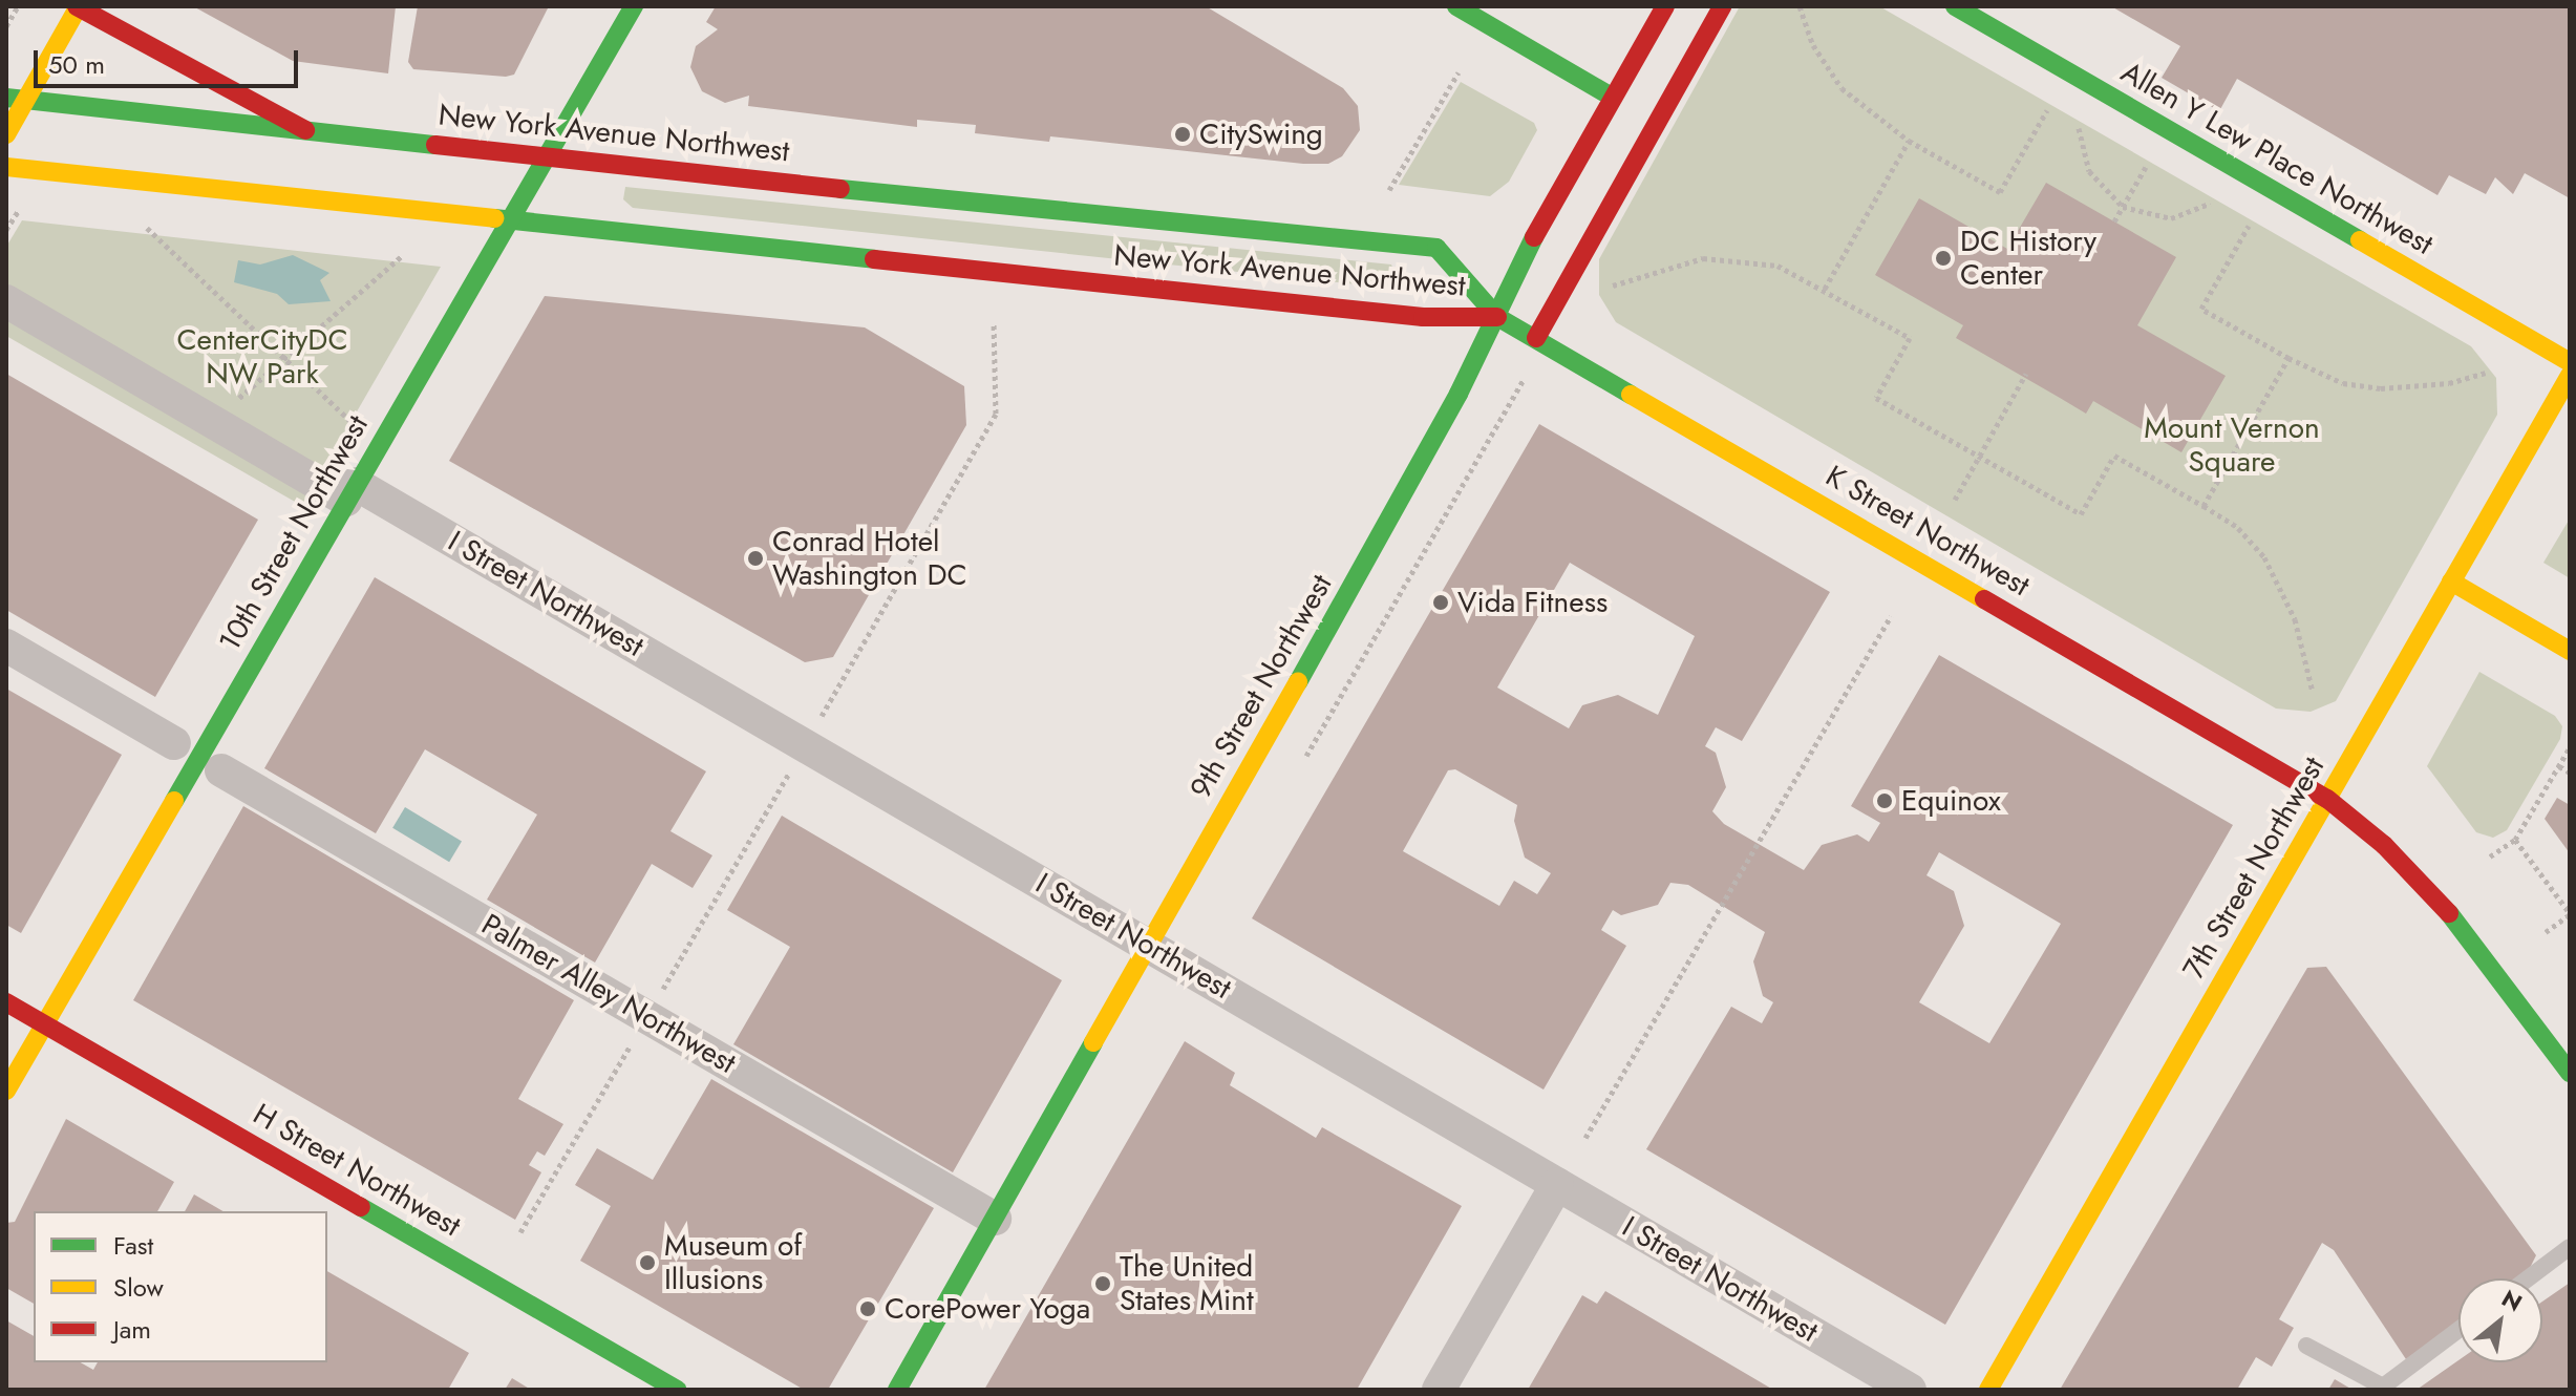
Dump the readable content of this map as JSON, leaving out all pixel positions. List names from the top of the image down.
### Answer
{
  "streets": {
    "main road": [
      "New York Avenue Northwest",
      "Allen Y Lew Place Northwest",
      "K Street Northwest",
      "10th Street Northwest",
      "9th Street Northwest",
      "7th Street Northwest",
      "H Street Northwest"
    ],
    "street": ["I Street Northwest", "Palmer Alley Northwest"]
  },
  "crossings": [
    ["New York Avenue Northwest", "K Street Northwest"],
    ["New York Avenue Northwest", "10th Street Northwest"],
    ["New York Avenue Northwest", "9th Street Northwest"],
    ["K Street Northwest", "9th Street Northwest"],
    ["K Street Northwest", "7th Street Northwest"],
    ["10th Street Northwest", "I Street Northwest"],
    ["10th Street Northwest", "H Street Northwest"],
    ["I Street Northwest", "9th Street Northwest"],
    ["9th Street Northwest", "Palmer Alley Northwest"]
  ],
  "parks": ["CenterCityDC NW Park", "Mount Vernon Square"],
  "places": [
    "CitySwing",
    "DC History Center",
    "Conrad Hotel Washington DC",
    "Vida Fitness",
    "Equinox",
    "Museum of Illusions",
    "The United States Mint",
    "CorePower Yoga"
  ],
  "legend": ["Fast", "Slow", "Jam"],
  "scale_bar": "50 m",
  "north": "top right"
}
